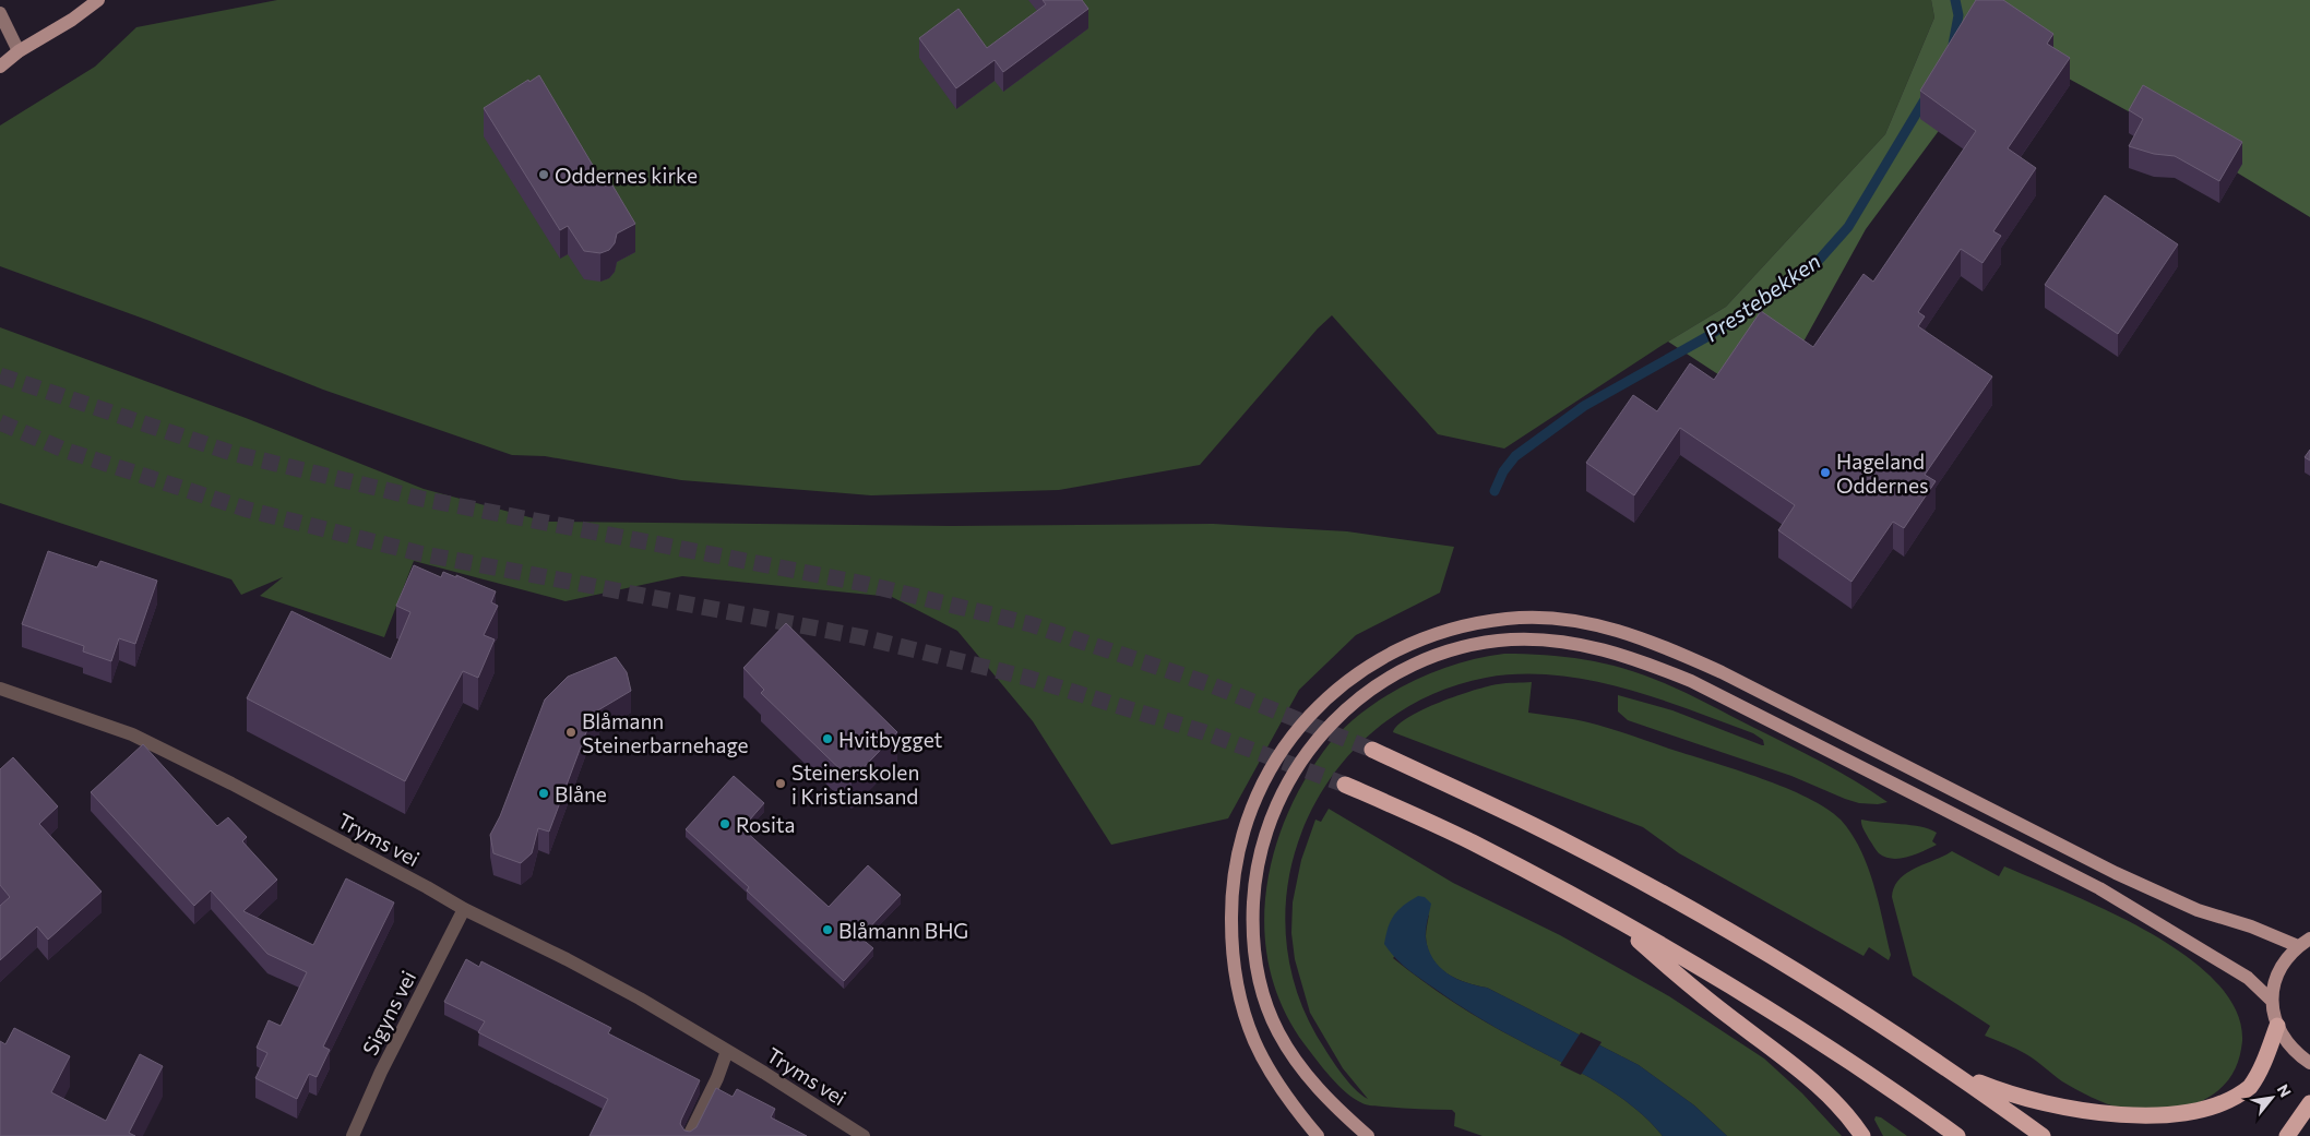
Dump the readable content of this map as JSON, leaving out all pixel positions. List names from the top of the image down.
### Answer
{
  "streets": {
    "street": ["Tryms vei", "Sigyns vei"]
  },
  "crossings": [
    ["Tryms vei", "Sigyns vei"]
  ],
  "water": ["Prestebekken"],
  "places": [
    "Oddernes kirke",
    "Hageland Oddernes",
    "Blåmann Steinerbarnehage",
    "Hvitbygget",
    "Steinerskolen i Kristiansand",
    "Blåne",
    "Rosita",
    "Blåmann BHG"
  ],
  "north": "top right"
}
